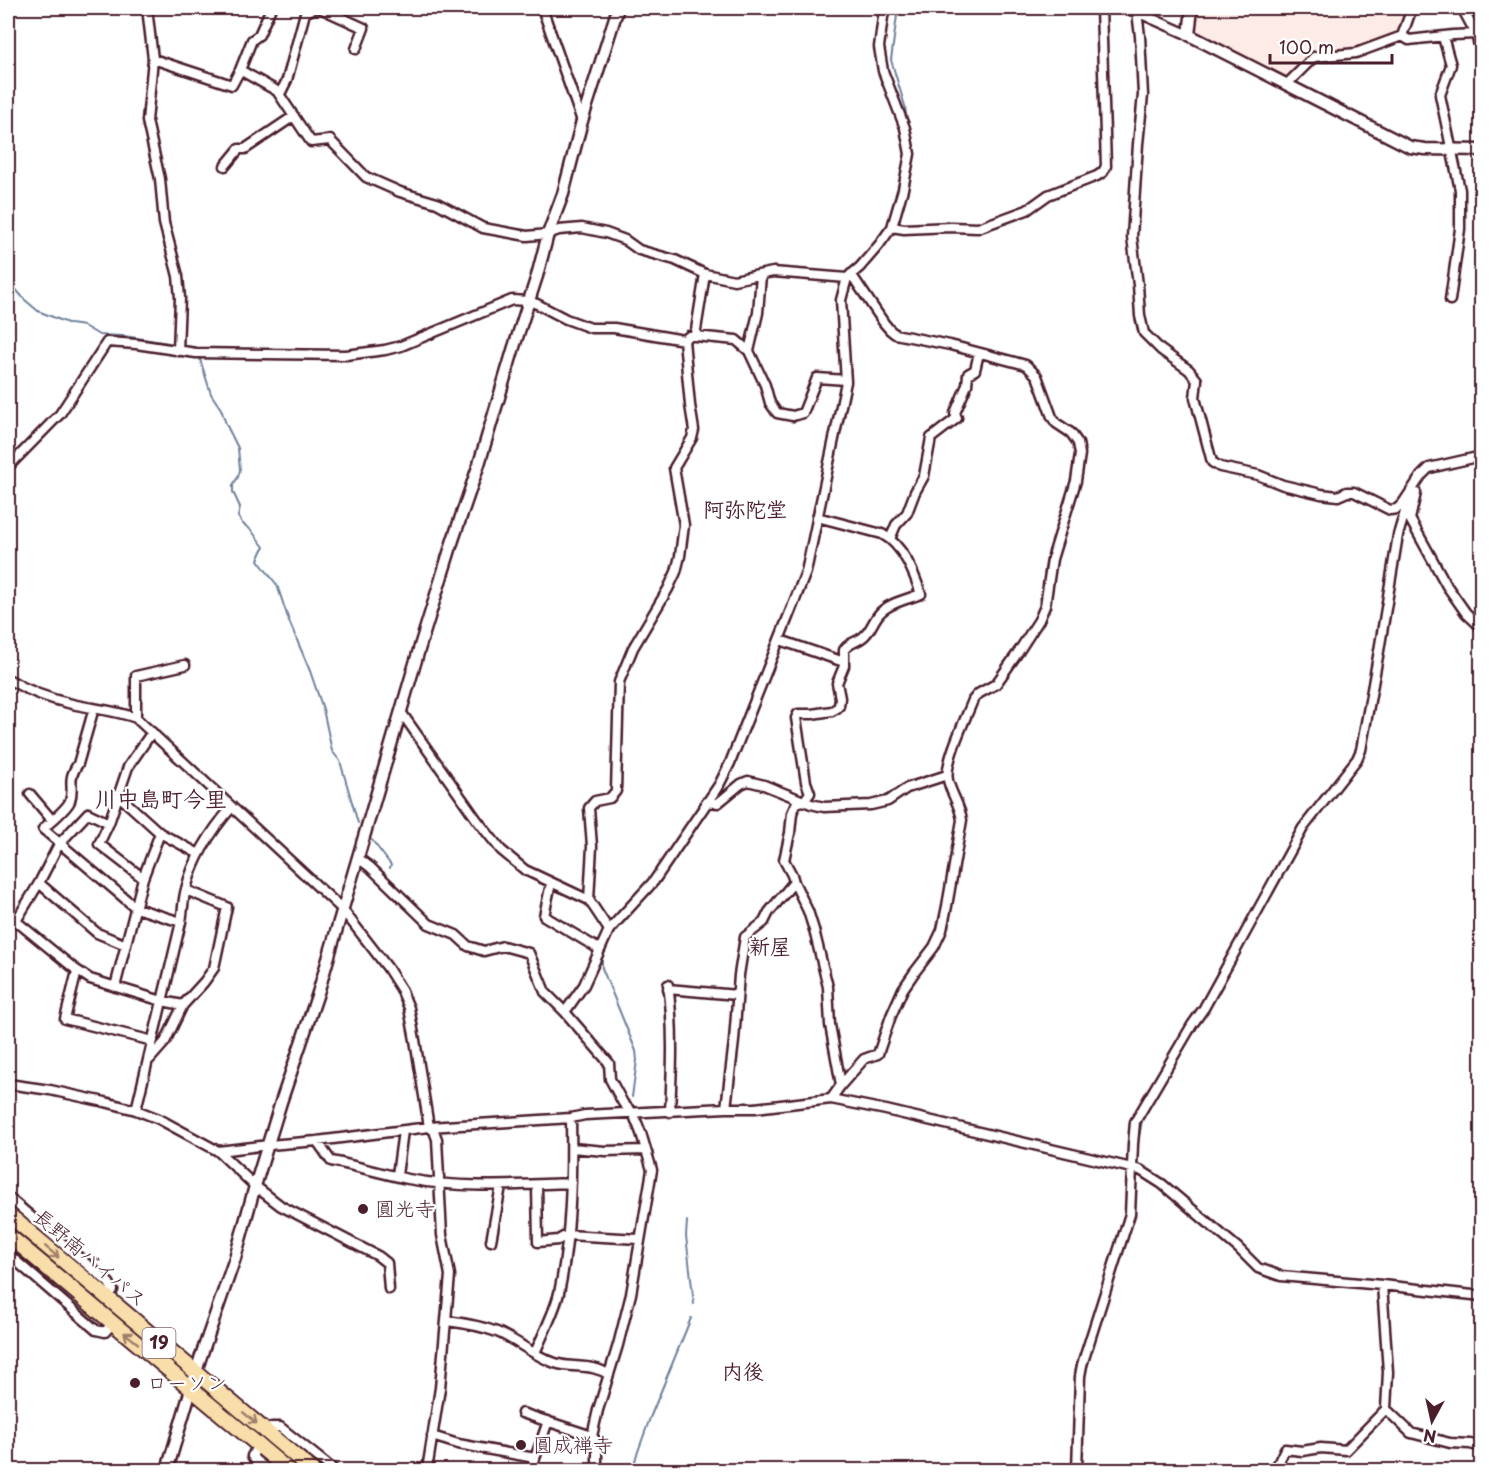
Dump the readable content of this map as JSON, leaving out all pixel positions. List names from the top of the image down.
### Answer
{
  "streets": {
    "highway": ["長野南バイパス", "19"]
  },
  "districts": [
    "阿弥陀堂",
    "川中島町今里",
    "新屋",
    "内後"
  ],
  "places": ["圓光寺", "ローソン", "圓成禅寺"],
  "scale_bar": "100 m",
  "north": "bottom"
}
